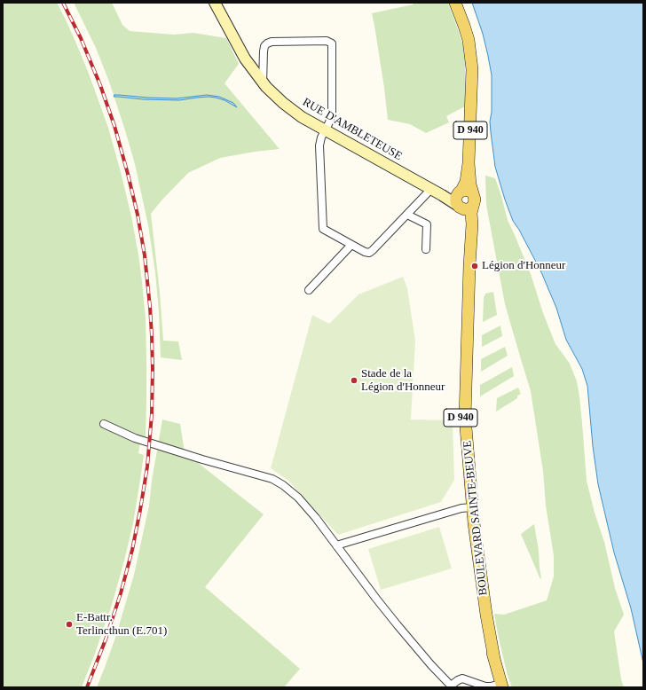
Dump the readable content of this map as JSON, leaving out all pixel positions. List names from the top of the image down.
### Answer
{
  "streets": {
    "main road": ["D 940", "BOULEVARD SAINTE-BEUVE"],
    "street": ["RUE D'AMBLETEUSE"]
  },
  "crossings": [
    ["RUE D'AMBLETEUSE", "BOULEVARD SAINTE-BEUVE"]
  ],
  "places": ["Légion d'Honneur", "Stade de la Légion d'Honneur", "E-Battr. Terlincthun (E.701)"]
}
